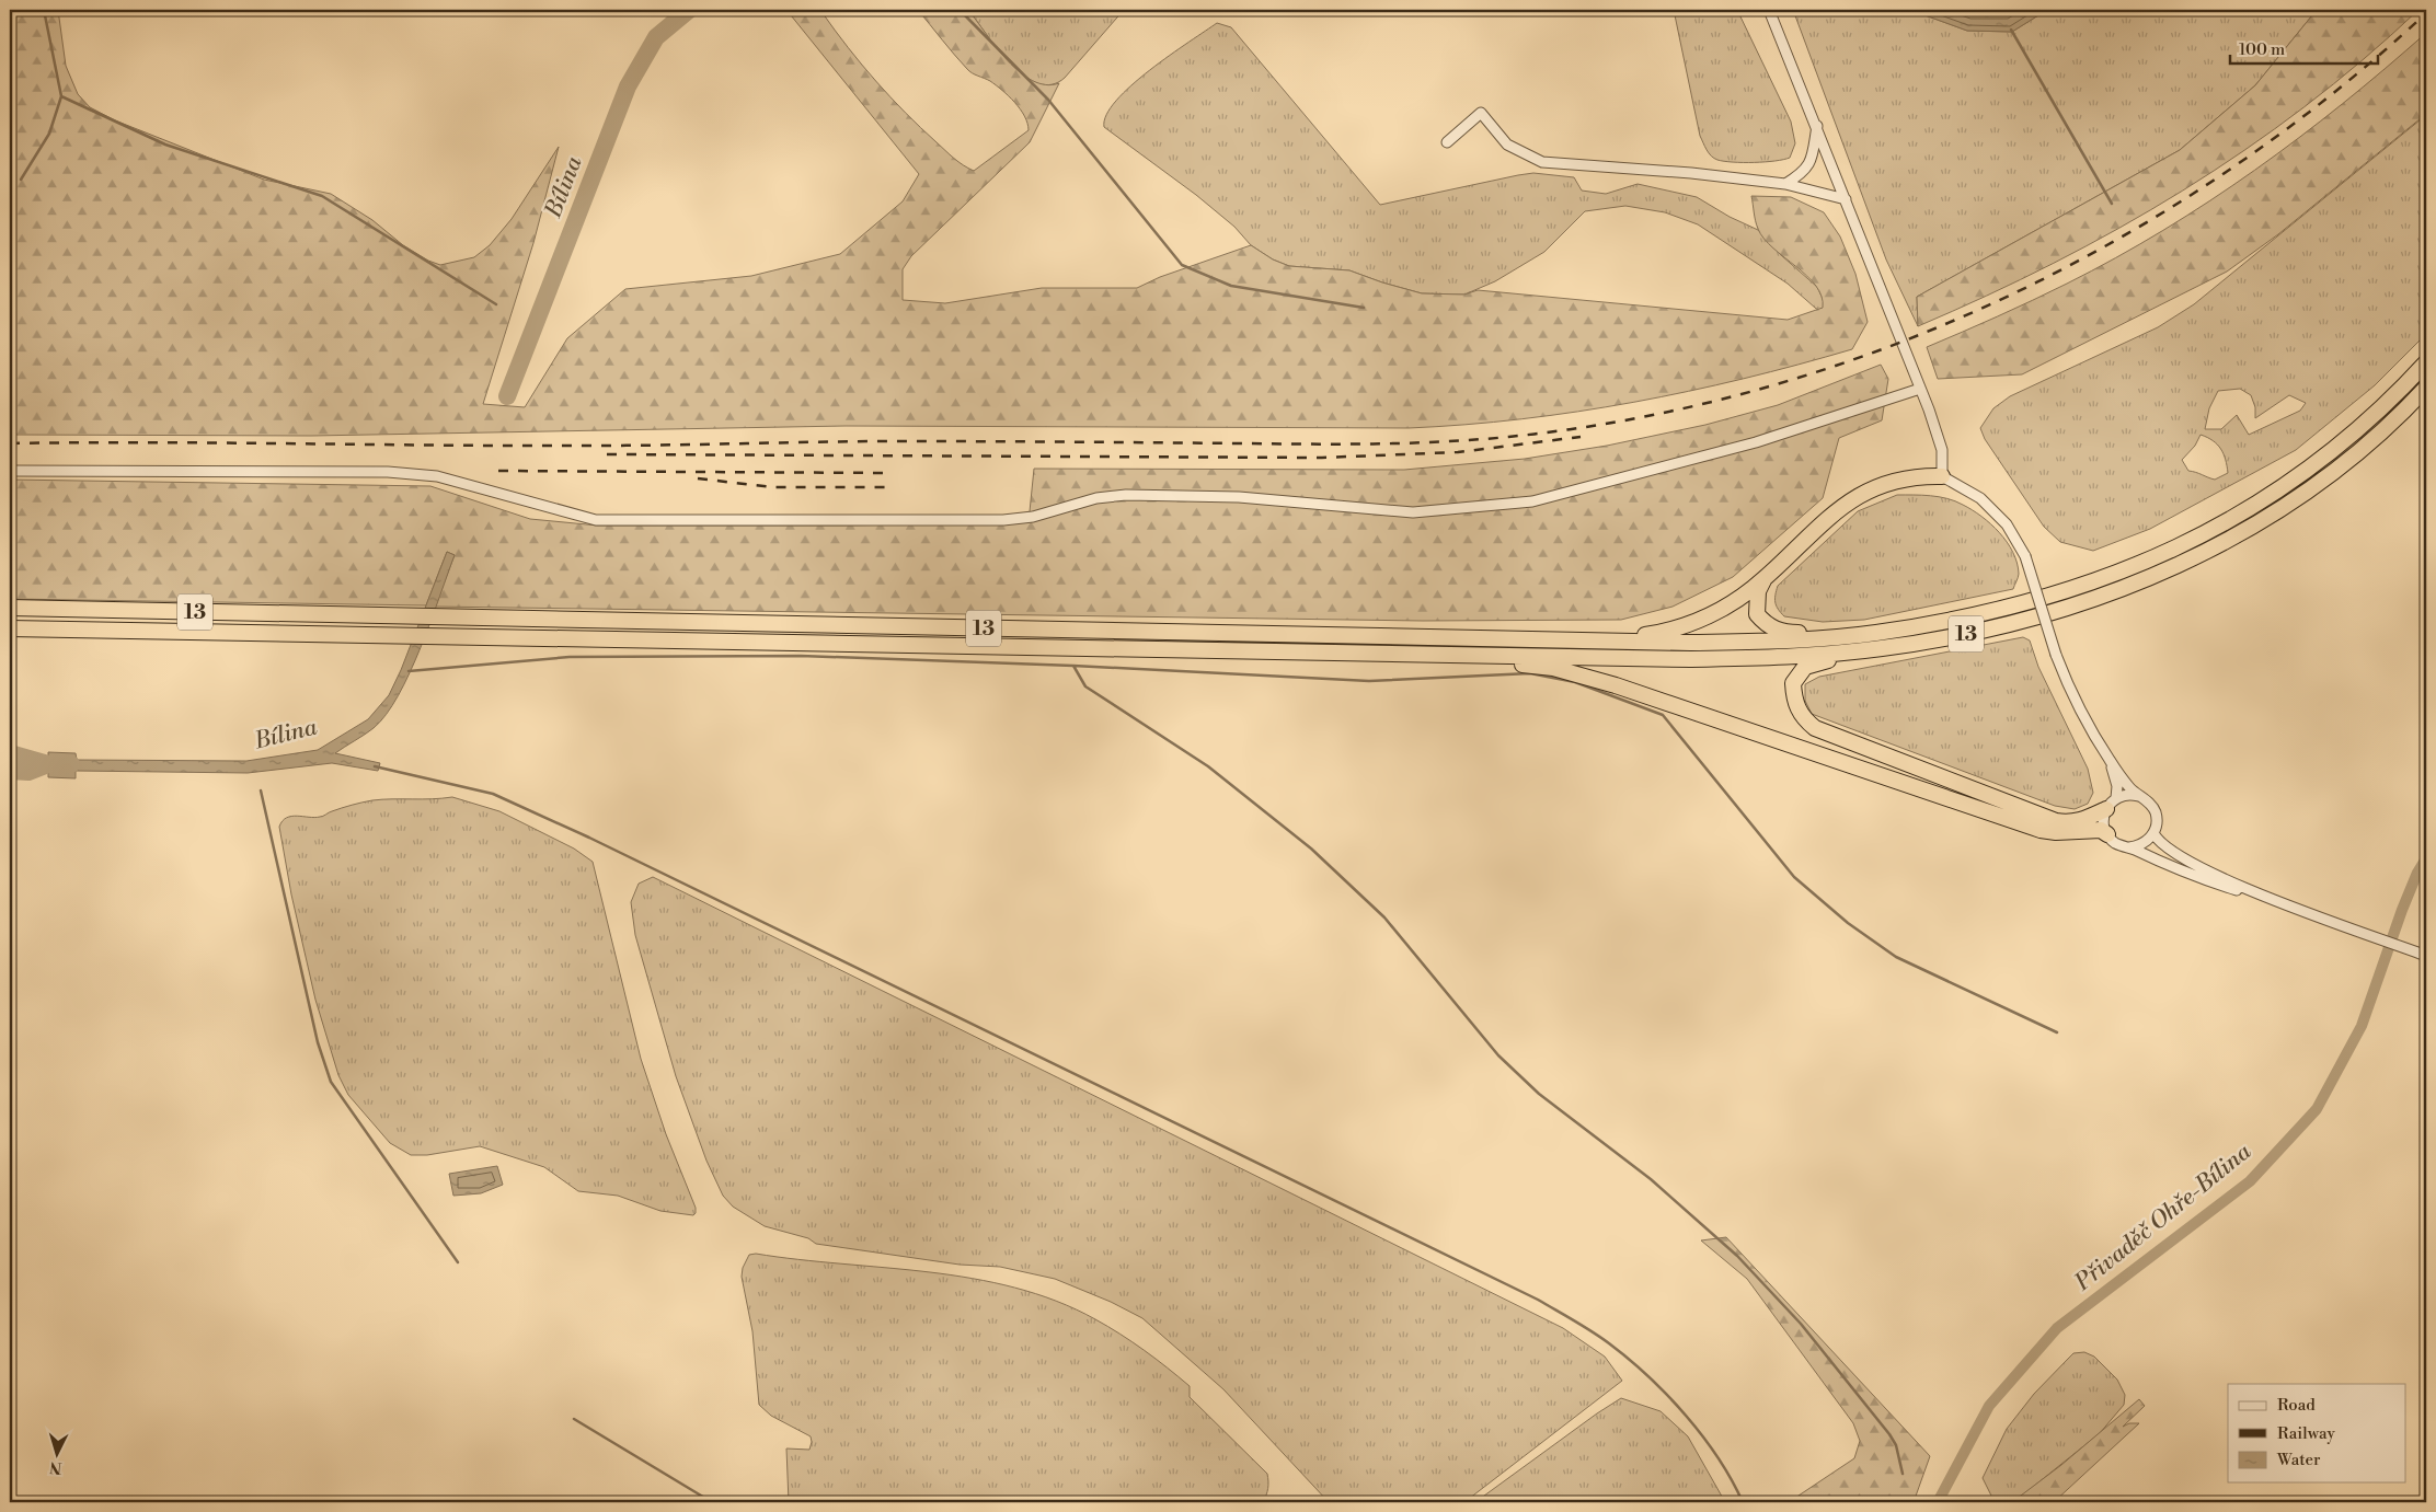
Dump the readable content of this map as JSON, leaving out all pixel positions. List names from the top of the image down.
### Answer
{
  "streets": {
    "highway": ["13"]
  },
  "water": ["Bílina", "Přivaděč Ohře-Bílina"],
  "legend": ["Road", "Railway", "Water"],
  "scale_bar": "100 m",
  "north": "bottom"
}
